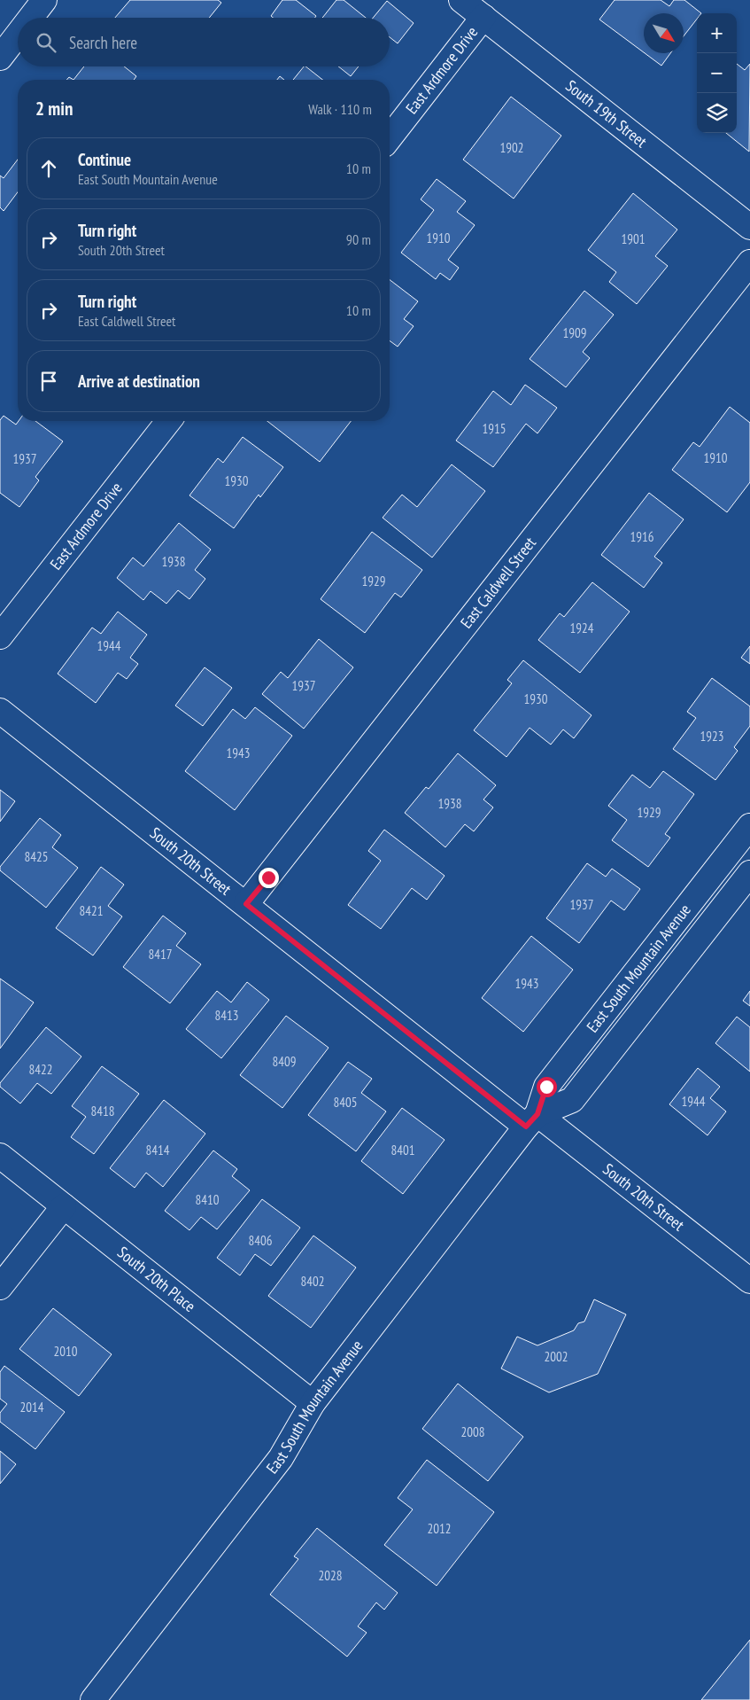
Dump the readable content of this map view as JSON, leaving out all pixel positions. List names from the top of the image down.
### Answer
{
  "streets": {
    "street": [
      "East Ardmore Drive",
      "South 19th Street",
      "East Caldwell Street",
      "South 20th Street",
      "East South Mountain Avenue",
      "South 20th Place"
    ]
  },
  "crossings": [
    ["East Ardmore Drive", "South 19th Street"],
    ["East Caldwell Street", "South 20th Street"],
    ["South 20th Street", "East South Mountain Avenue"],
    ["East South Mountain Avenue", "South 20th Place"]
  ],
  "house_numbers": [
    "1902",
    "1910",
    "1901",
    "1909",
    "1915",
    "1910",
    "1937",
    "1930",
    "1916",
    "1938",
    "1929",
    "1924",
    "1944",
    "1937",
    "1930",
    "1923",
    "1943",
    "1938",
    "1929",
    "8425",
    "1937",
    "8421",
    "8417",
    "1943",
    "8413",
    "8409",
    "8422",
    "1944",
    "8405",
    "8418",
    "8414",
    "8401",
    "8410",
    "8406",
    "8402",
    "2010",
    "2002",
    "2014",
    "2008",
    "2012",
    "2028"
  ],
  "north": "bottom right",
  "page": {
    "map_buttons": ["+", "−"],
    "search": "Search here",
    "heading": ["2 min", "Walk · 110 m"],
    "list": [
      ["Continue", "East South Mountain Avenue", "10 m"],
      ["Turn right", "South 20th Street", "90 m"],
      ["Turn right", "East Caldwell Street", "10 m"],
      "Arrive at destination"
    ]
  }
}
